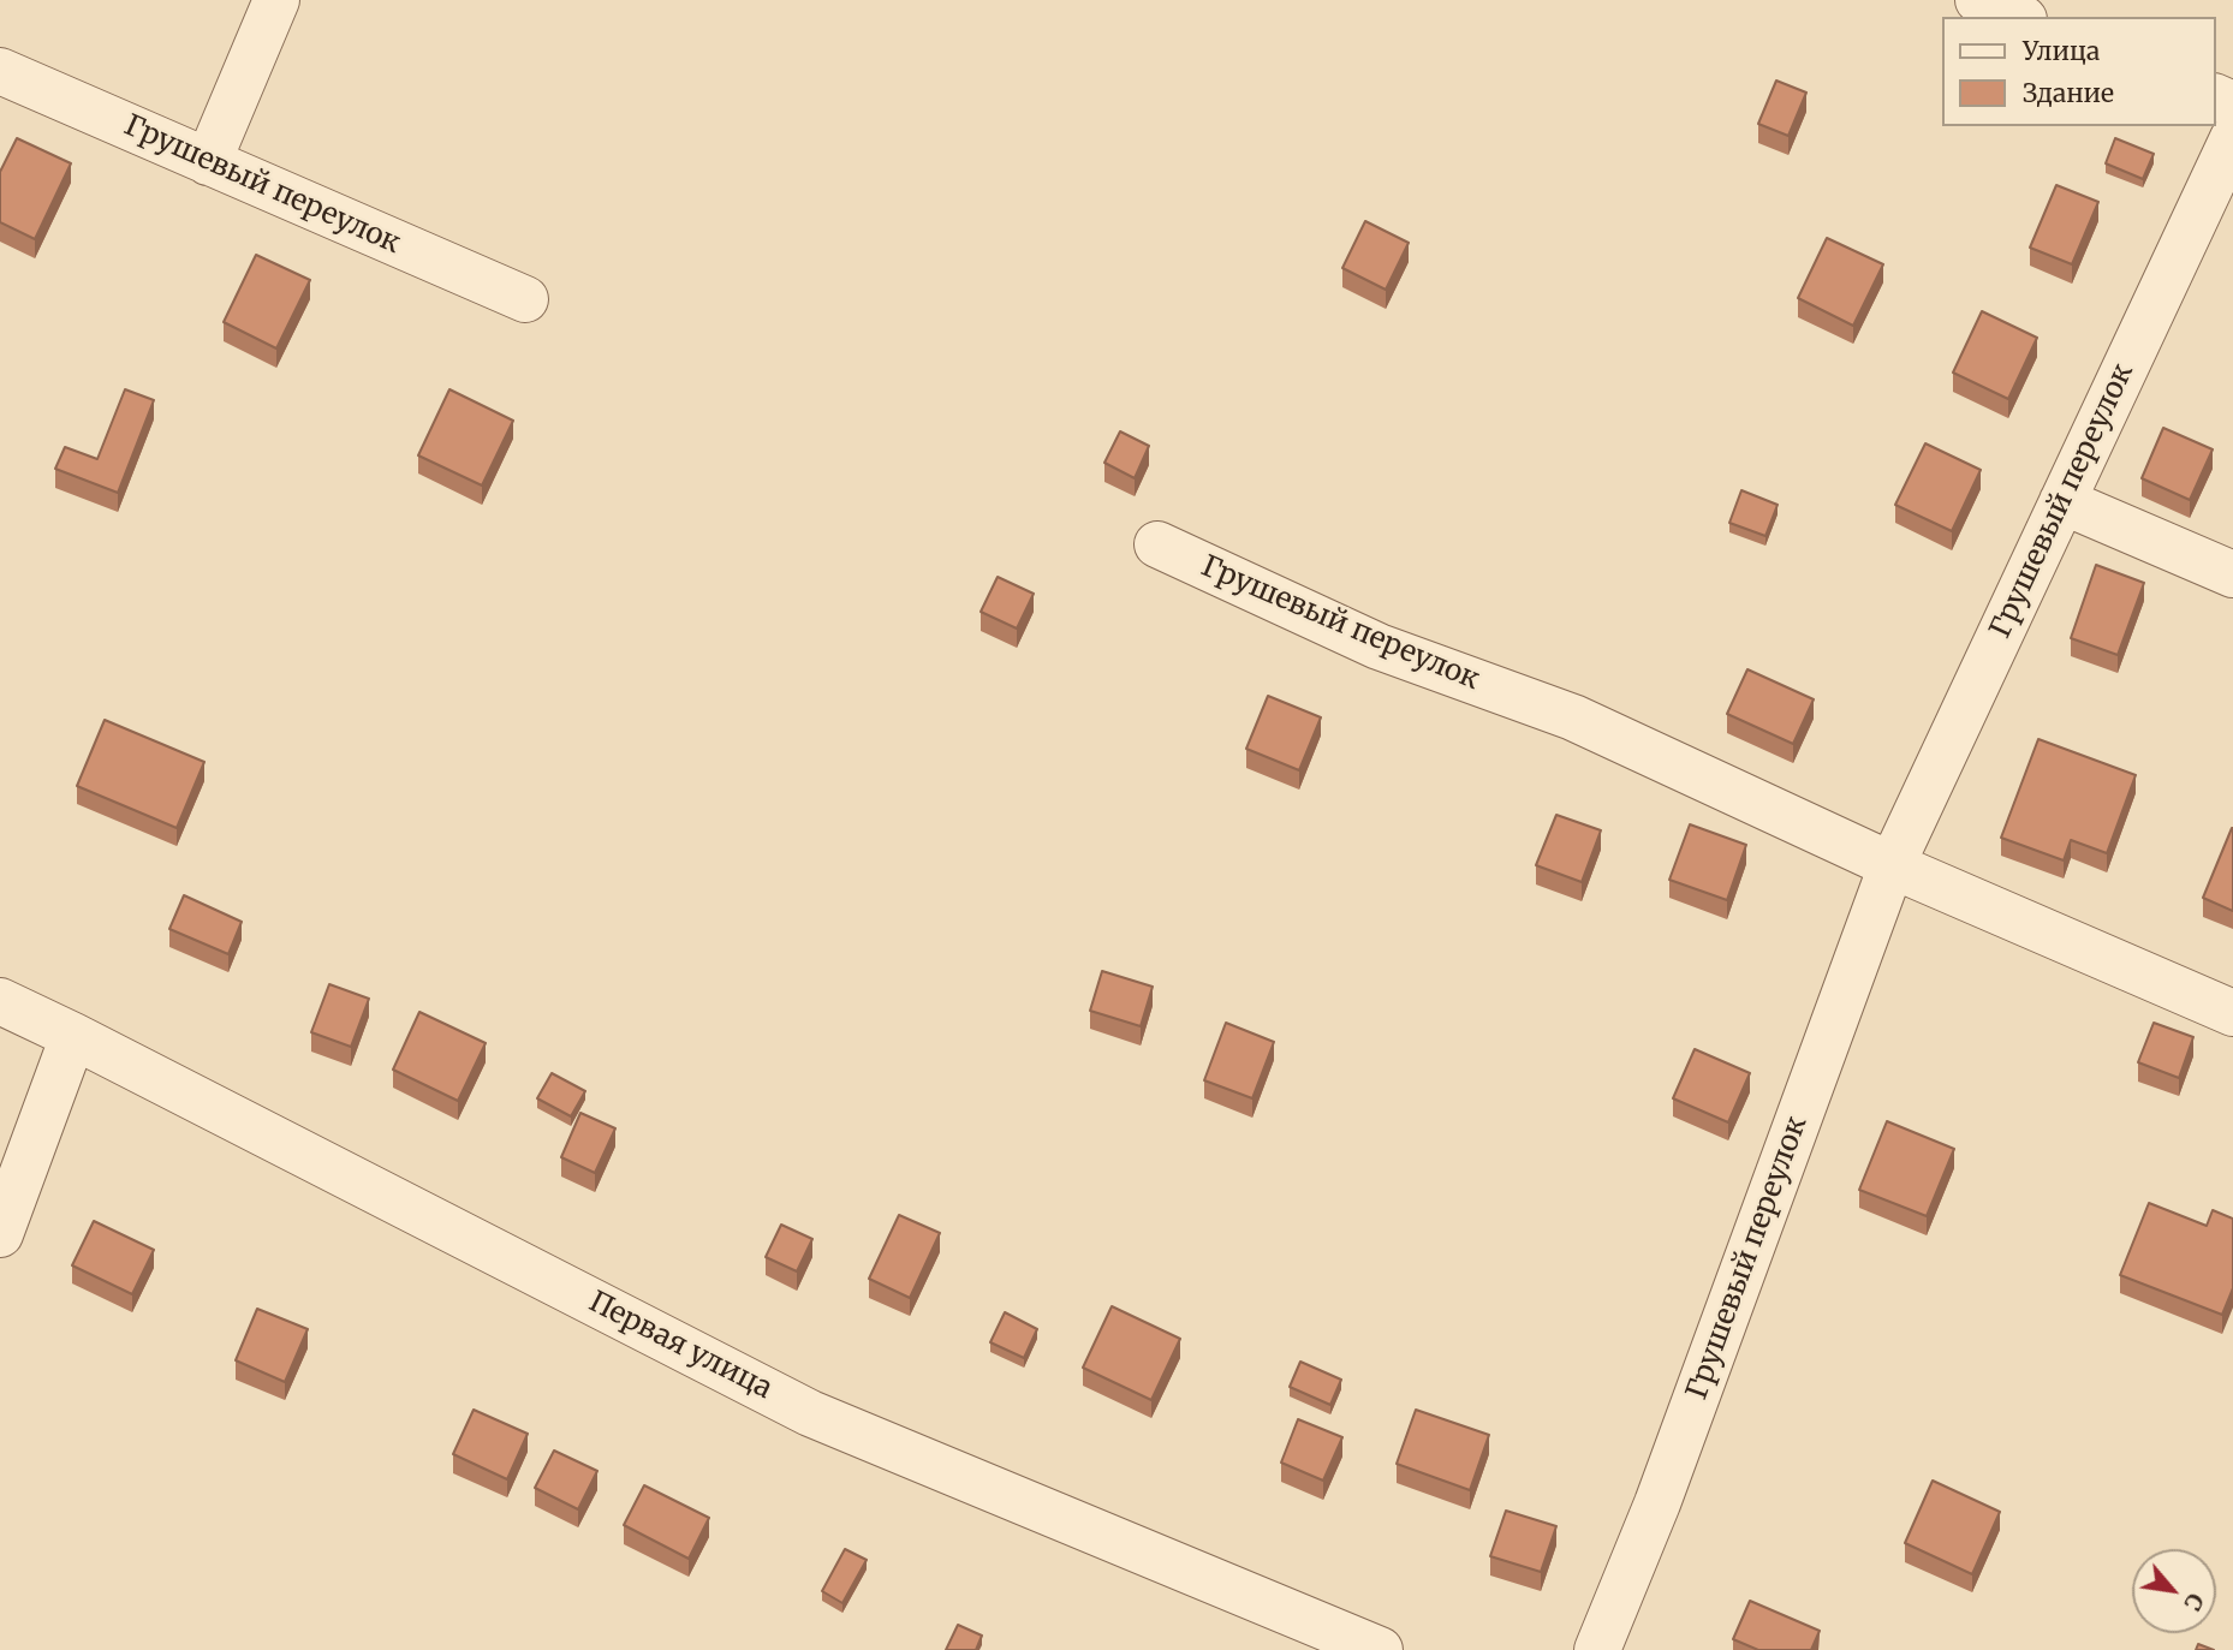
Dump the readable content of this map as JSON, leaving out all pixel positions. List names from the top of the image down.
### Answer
{
  "streets": {
    "street": ["Грушевый переулок", "Первая улица"]
  },
  "legend": ["Улица", "Здание"],
  "north": "bottom right"
}
